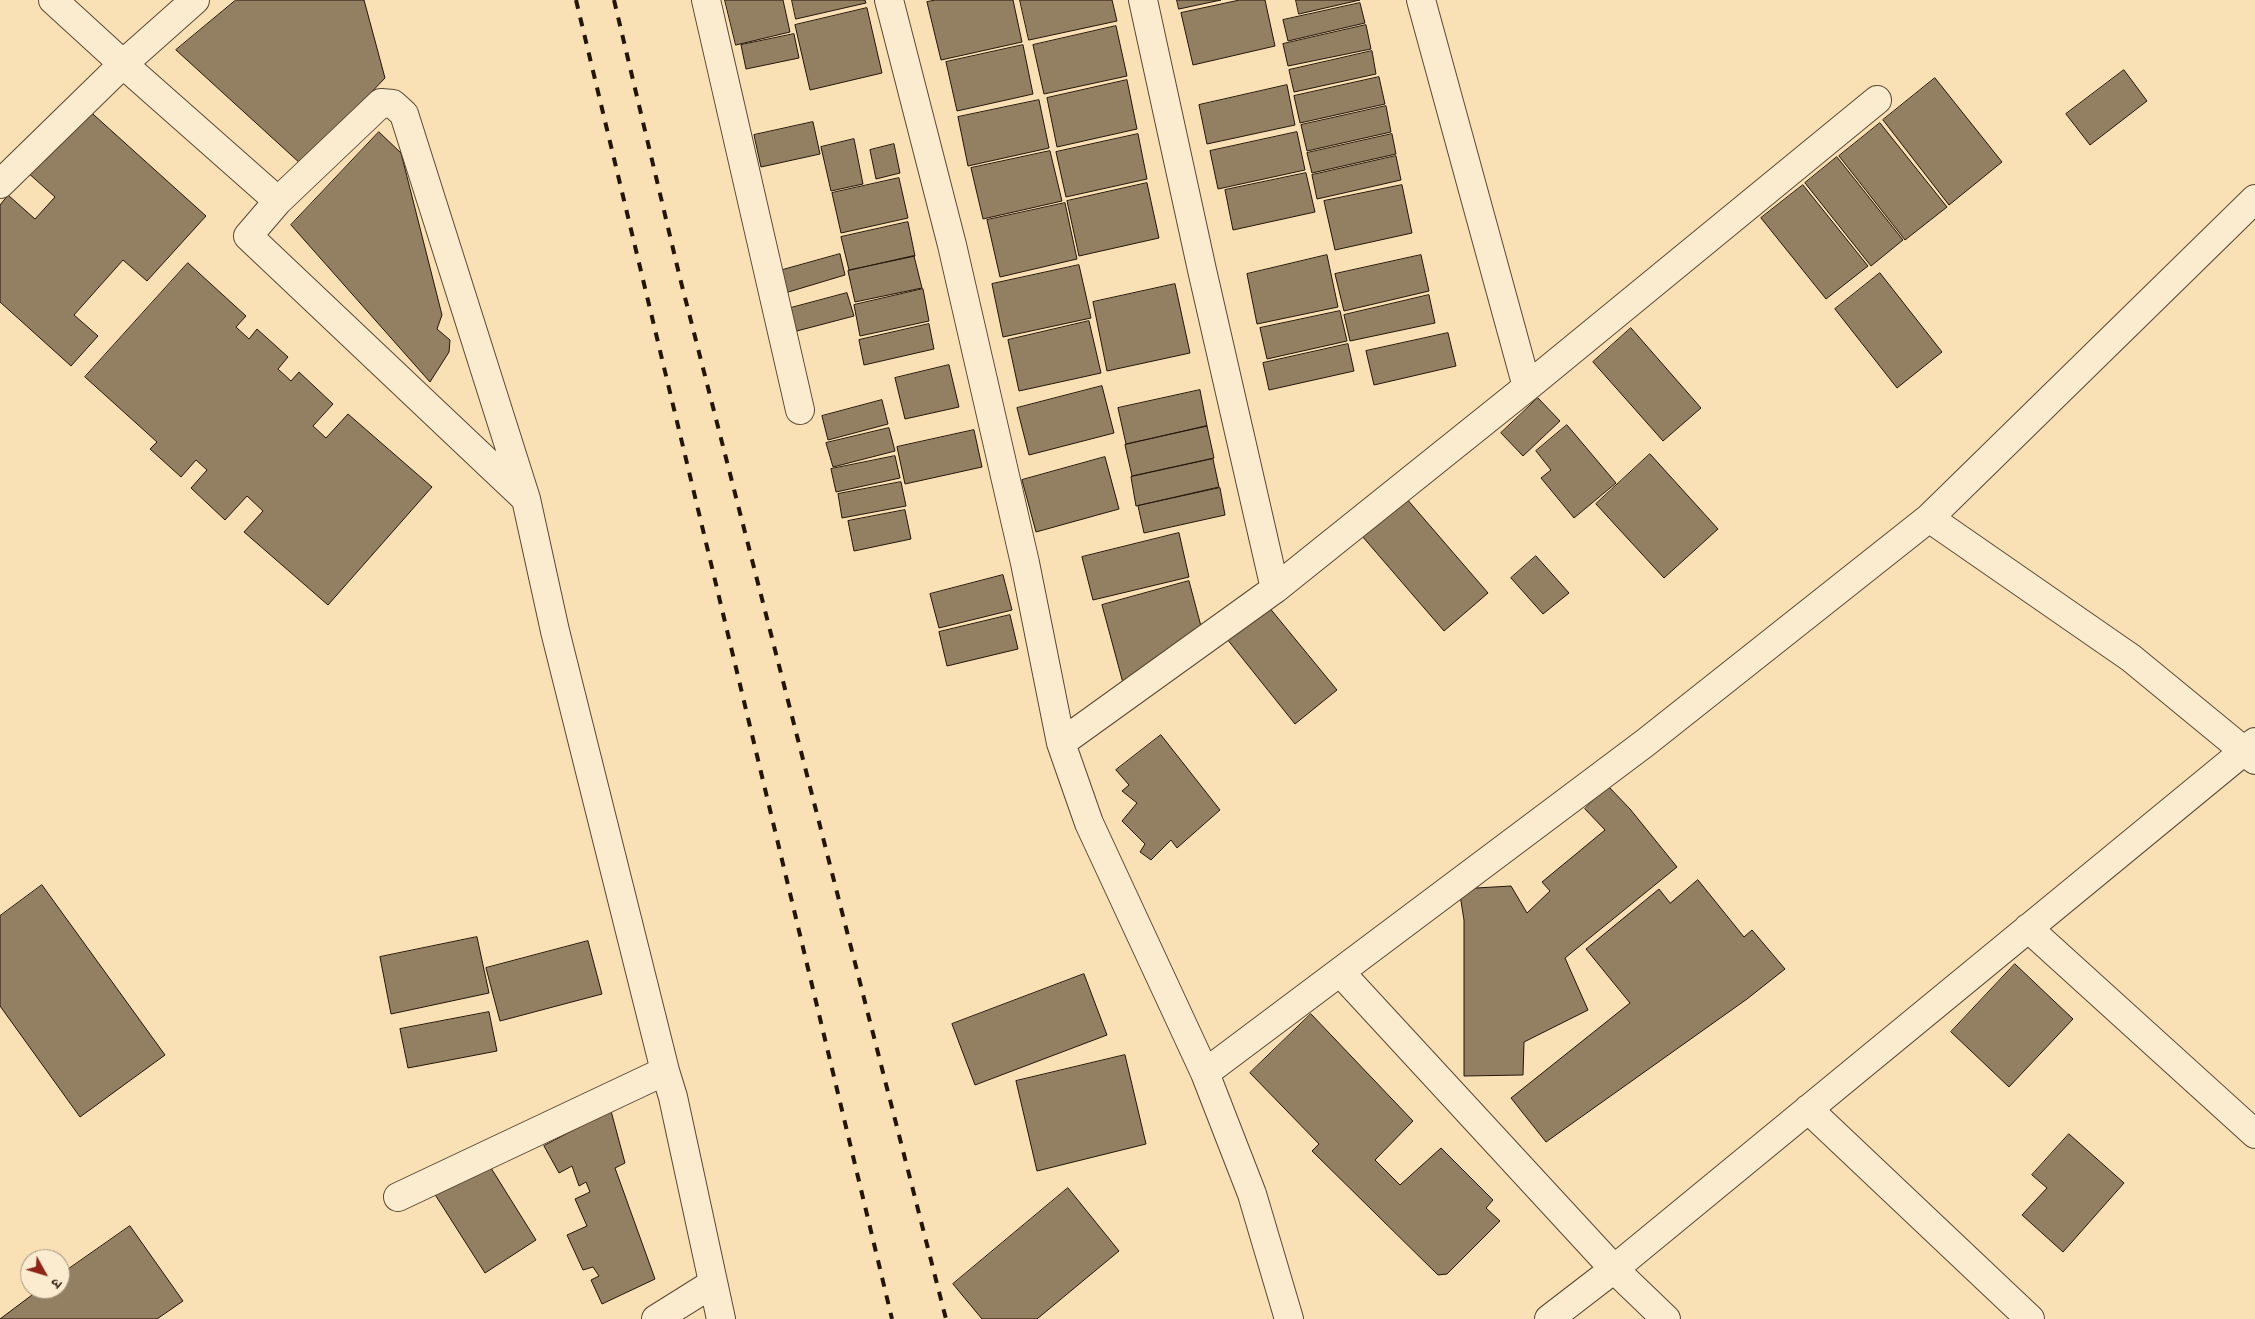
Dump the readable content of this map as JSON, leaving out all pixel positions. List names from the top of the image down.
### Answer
{
  "north": "bottom right"
}
